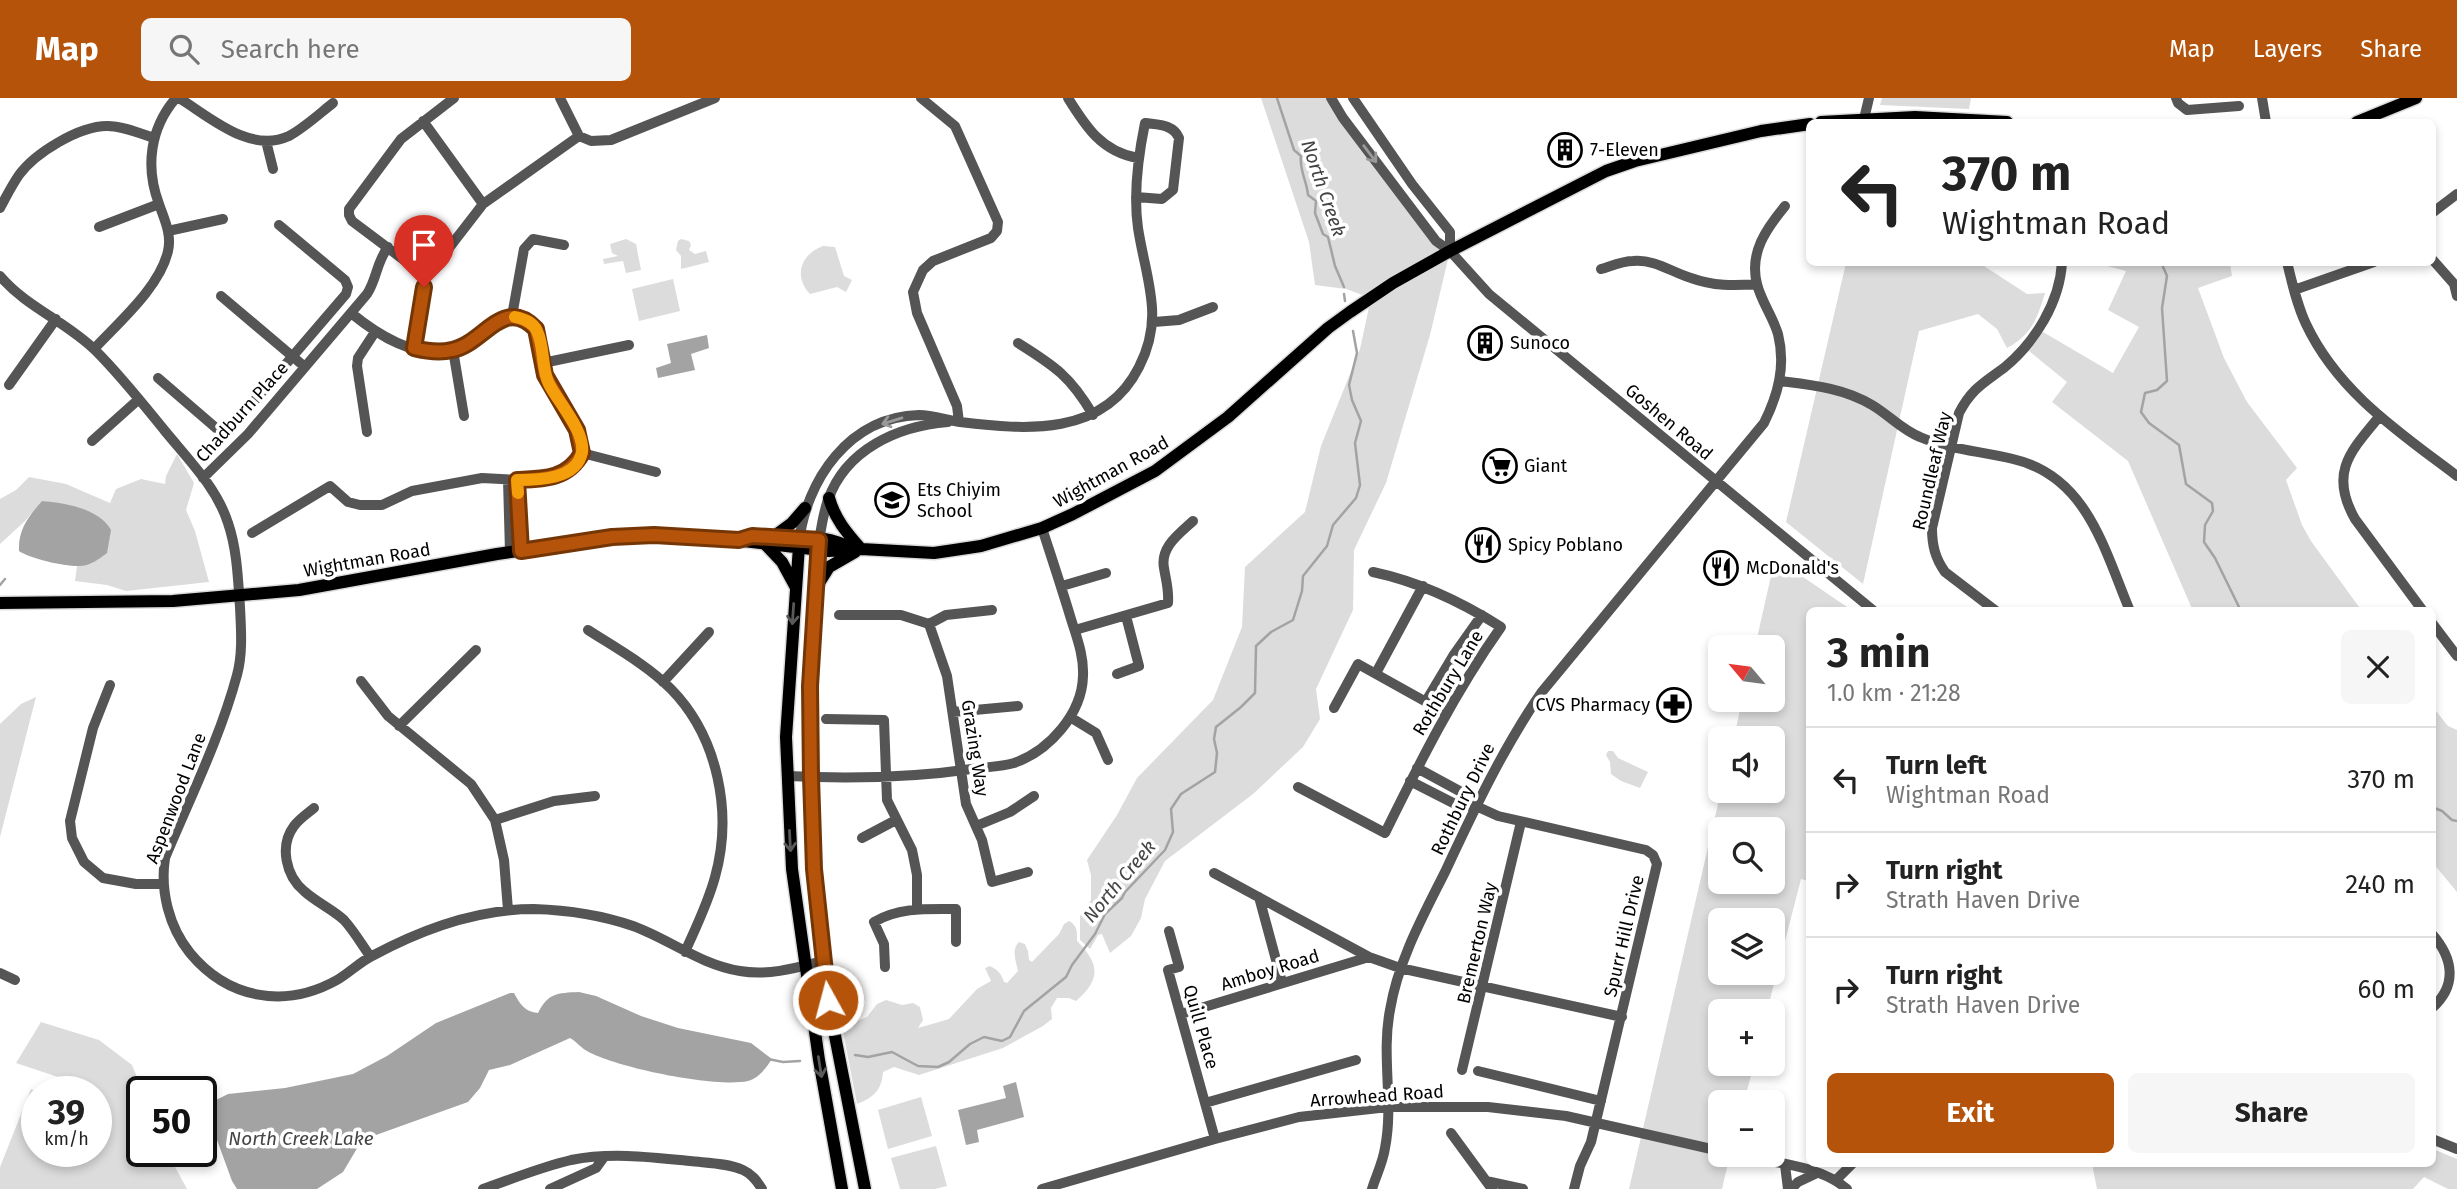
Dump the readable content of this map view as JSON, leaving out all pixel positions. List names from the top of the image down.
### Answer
{
  "streets": {
    "main road": ["Wightman Road"],
    "street": [
      "Chadburn Place",
      "Goshen Road",
      "Roundleaf Way",
      "Rothbury Lane",
      "Grazing Way",
      "Aspenwood Lane",
      "Rothbury Drive",
      "Spurr Hill Drive",
      "Bremerton Way",
      "Amboy Road",
      "Quill Place",
      "Arrowhead Road"
    ]
  },
  "crossings": [
    ["Chadburn Place", "Aspenwood Lane"],
    ["Goshen Road", "Wightman Road"],
    ["Goshen Road", "Rothbury Drive"],
    ["Wightman Road", "Aspenwood Lane"],
    ["Rothbury Drive", "Spurr Hill Drive"],
    ["Rothbury Drive", "Arrowhead Road"],
    ["Spurr Hill Drive", "Bremerton Way"],
    ["Spurr Hill Drive", "Arrowhead Road"],
    ["Amboy Road", "Quill Place"],
    ["Quill Place", "Arrowhead Road"]
  ],
  "water": ["North Creek", "North Creek Lake"],
  "places": {
    "building": ["7-Eleven", "Sunoco"],
    "supermarket": ["Giant"],
    "school or university": ["Ets Chiyim School"],
    "restaurant": ["Spicy Poblano", "McDonald's"],
    "pharmacy": ["CVS Pharmacy"]
  },
  "north": "top left",
  "page": {
    "header": "Map",
    "search": "Search here",
    "nav": ["Map", "Layers", "Share"],
    "turn": ["370 m", "Wightman Road"],
    "heading": ["3 min", "1.0 km · 21:28"],
    "map_buttons": ["+", "−"],
    "list": [
      {
        "name": "Turn left",
        "note": "Wightman Road",
        "value": "370 m"
      },
      {
        "name": "Turn right",
        "note": "Strath Haven Drive",
        "value": "240 m"
      },
      {
        "name": "Turn right",
        "note": "Strath Haven Drive",
        "value": "60 m"
      }
    ],
    "buttons": ["Exit", "Share"],
    "speed": "39 km/h",
    "limit": "50"
  }
}
